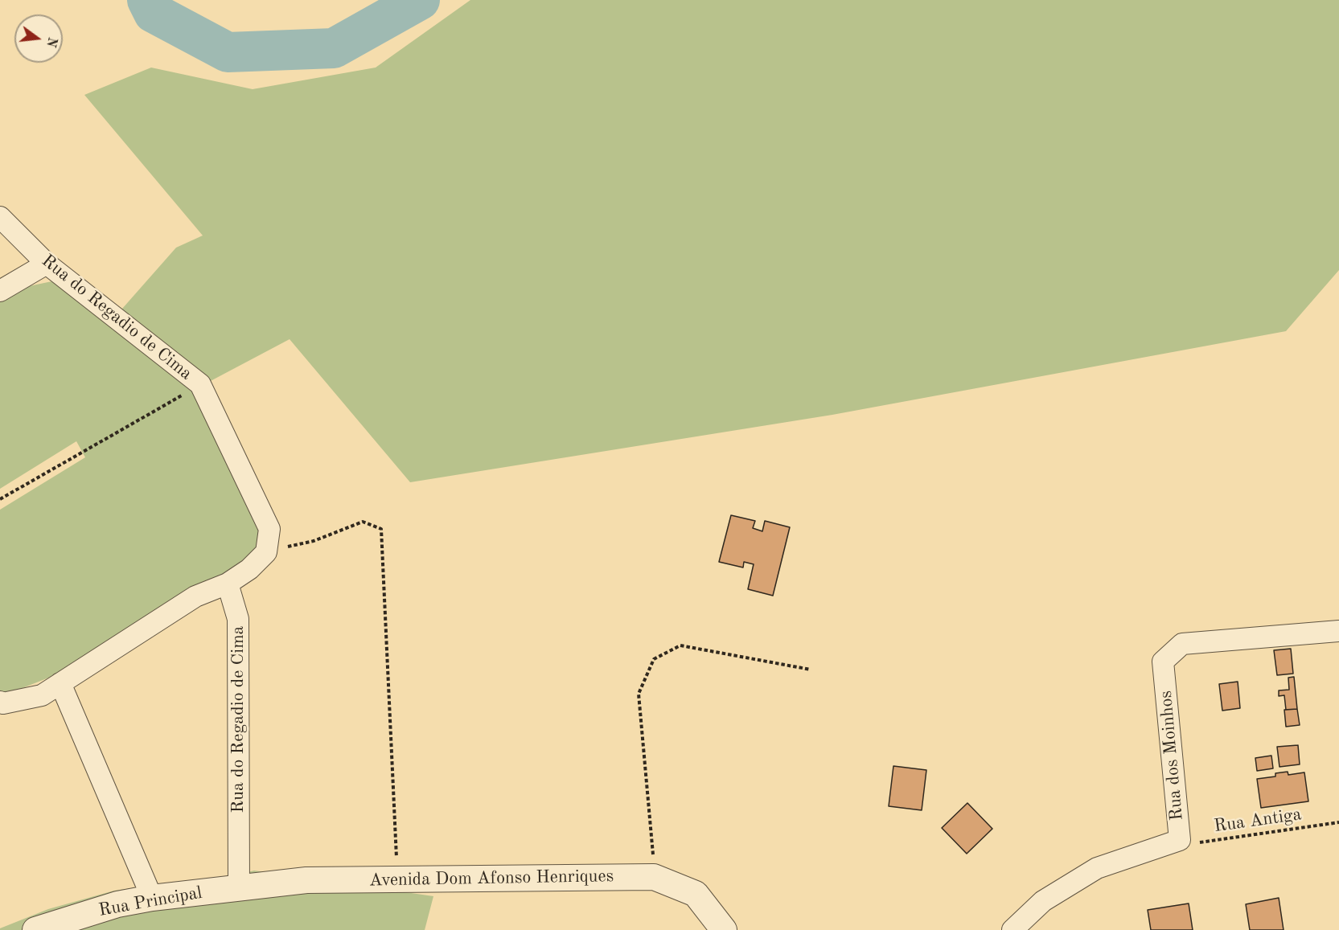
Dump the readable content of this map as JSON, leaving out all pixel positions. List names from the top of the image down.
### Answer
{
  "streets": {
    "street": [
      "Rua do Regadio de Cima",
      "Rua dos Moinhos",
      "Avenida Dom Afonso Henriques",
      "Rua Principal"
    ],
    "path": ["Rua Antiga"]
  },
  "crossings": [
    ["Rua do Regadio de Cima", "Avenida Dom Afonso Henriques"],
    ["Rua do Regadio de Cima", "Rua Principal"],
    ["Rua dos Moinhos", "Rua Antiga"],
    ["Avenida Dom Afonso Henriques", "Rua Principal"]
  ],
  "north": "right"
}
